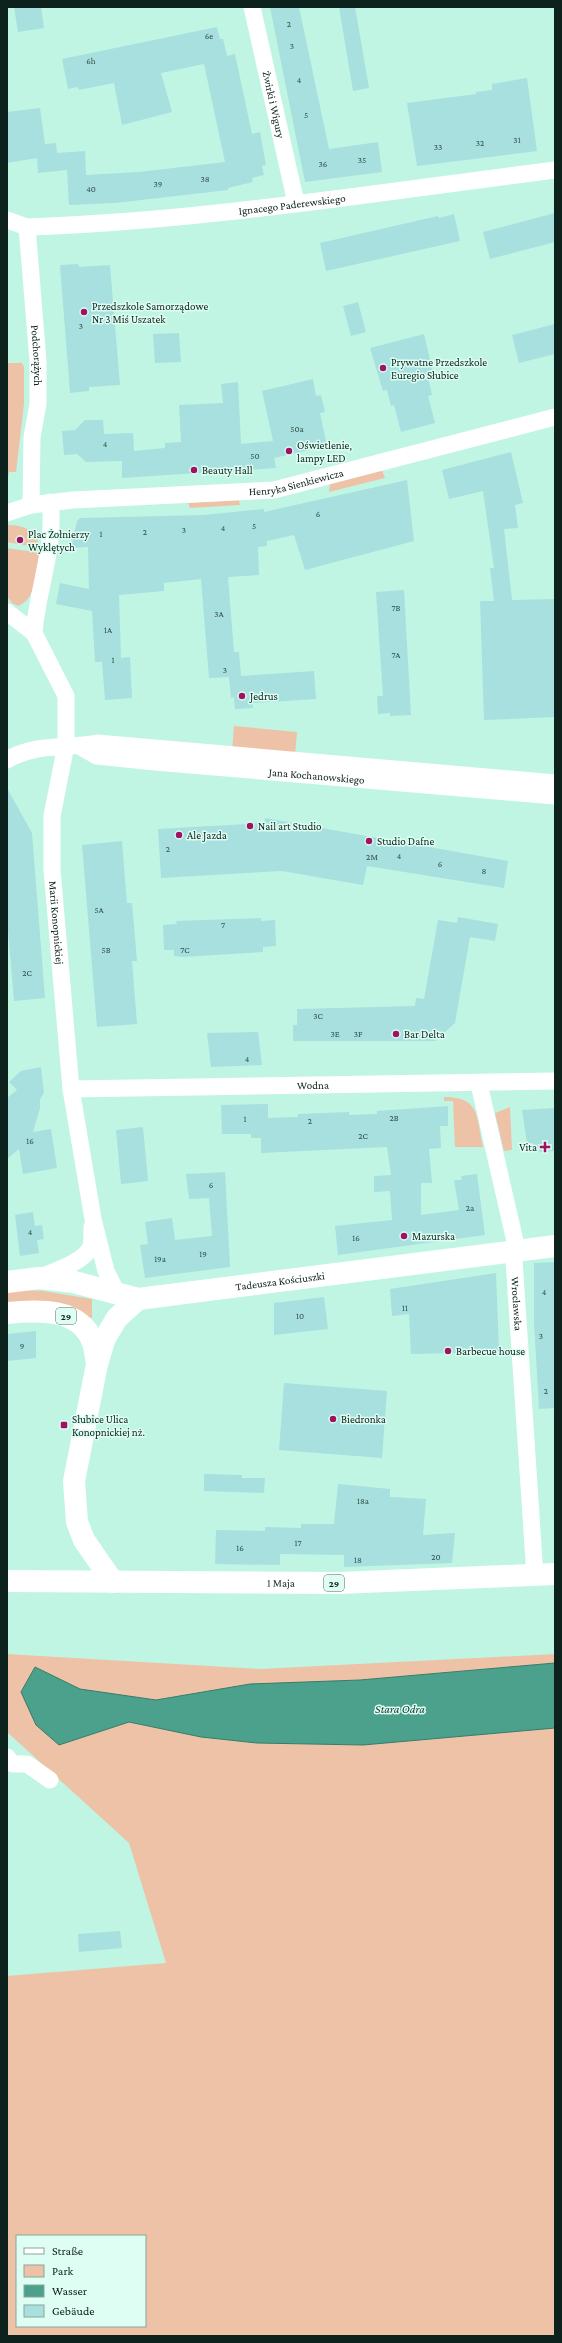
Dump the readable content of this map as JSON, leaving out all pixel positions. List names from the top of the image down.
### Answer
{
  "streets": {
    "main road": ["Tadeusza Kościuszki", "29", "1 Maja"],
    "street": [
      "Żwirki i Wigury",
      "Ignacego Paderewskiego",
      "Podchorążych",
      "Henryka Sienkiewicza",
      "Jana Kochanowskiego",
      "Marii Konopnickiej",
      "Wodna",
      "Wrocławska"
    ]
  },
  "crossings": [
    ["Żwirki i Wigury", "Ignacego Paderewskiego"],
    ["Ignacego Paderewskiego", "Podchorążych"],
    ["Podchorążych", "Henryka Sienkiewicza"],
    ["Jana Kochanowskiego", "Marii Konopnickiej"],
    ["Marii Konopnickiej", "Wodna"],
    ["Marii Konopnickiej", "Tadeusza Kościuszki"],
    ["Wodna", "Wrocławska"],
    ["Tadeusza Kościuszki", "Wrocławska"],
    ["Wrocławska", "1 Maja"]
  ],
  "water": ["Stara Odra"],
  "places": {
    "other": [
      "Przedszkole Samorządowe Nr 3 Miś Uszatek",
      "Prywatne Przedszkole Euregio Słubice",
      "Oświetlenie, lampy LED",
      "Beauty Hall",
      "Plac Żołnierzy Wyklętych",
      "Jedrus",
      "Nail art Studio",
      "Ale Jazda",
      "Studio Dafne",
      "Bar Delta",
      "Mazurska",
      "Barbecue house",
      "Biedronka"
    ],
    "health": ["Vita"],
    "transit": ["Słubice Ulica Konopnickiej nż."]
  },
  "house_numbers": [
    "2",
    "6e",
    "3",
    "6h",
    "4",
    "5",
    "31",
    "32",
    "33",
    "35",
    "36",
    "38",
    "39",
    "40",
    "3",
    "50a",
    "4",
    "50",
    "6",
    "5",
    "4",
    "3",
    "2",
    "1",
    "7B",
    "3A",
    "1A",
    "7A",
    "1",
    "3",
    "2",
    "4",
    "2M",
    "6",
    "8",
    "5A",
    "7",
    "5B",
    "7C",
    "2C",
    "3C",
    "3E",
    "3F",
    "4",
    "2B",
    "1",
    "2",
    "2C",
    "16",
    "6",
    "2a",
    "4",
    "16",
    "19",
    "19a",
    "4",
    "11",
    "10",
    "3",
    "9",
    "2",
    "18a",
    "17",
    "16",
    "20",
    "18"
  ],
  "legend": [
    "Straße",
    "Park",
    "Wasser",
    "Gebäude"
  ]
}
